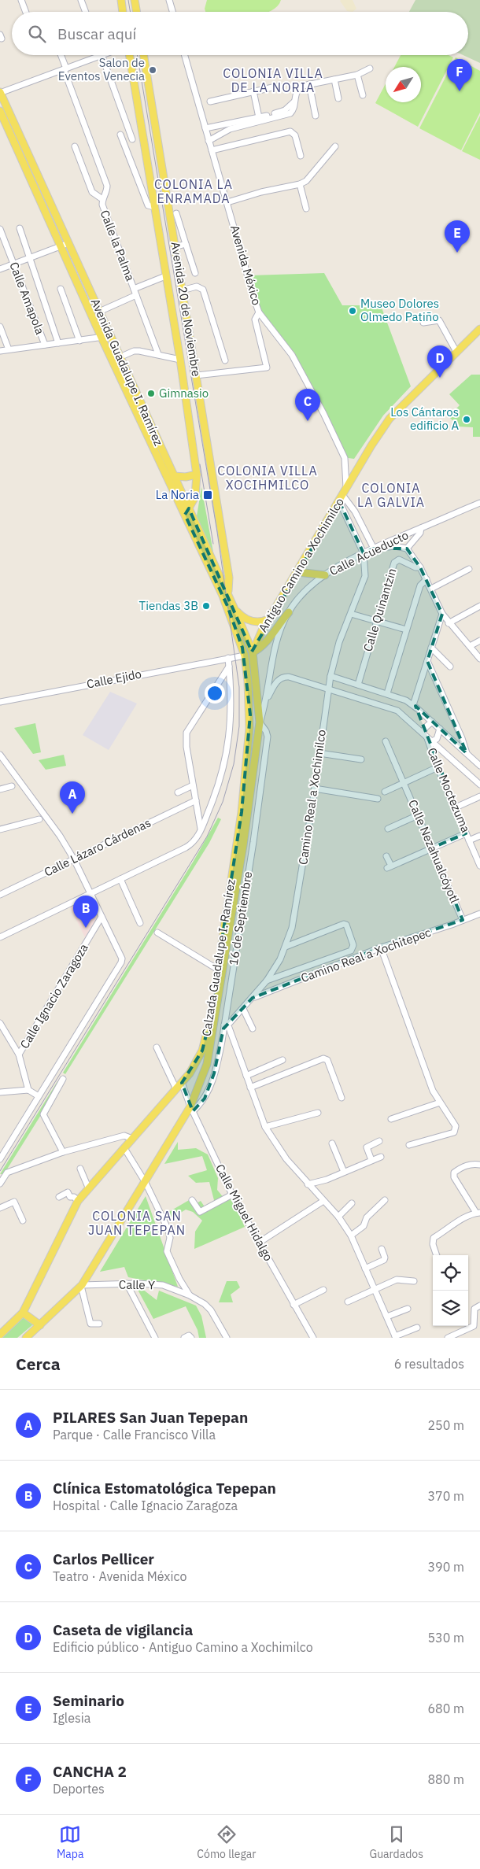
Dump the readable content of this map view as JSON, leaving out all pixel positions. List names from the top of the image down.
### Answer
{
  "streets": {
    "main road": [
      "Avenida 20 de Noviembre",
      "Avenida Guadalupe I. Ramírez",
      "Antiguo Camino a Xochimilco",
      "Calzada Guadalupe I. Ramírez"
    ],
    "street": [
      "Calle la Palma",
      "Avenida México",
      "Calle Amapola",
      "Calle Acueducto",
      "Calle Quinantzin",
      "Calle Ejido",
      "Calle Moctezuma",
      "Camino Real a Xochimilco",
      "Calle Lázaro Cárdenas",
      "Calle Nezahualcóyotl",
      "16 de Septiembre",
      "Camino Real a Xochitepec",
      "Calle Ignacio Zaragoza",
      "Calle Miguel Hidalgo",
      "Calle Y"
    ]
  },
  "crossings": [
    ["Avenida México", "Antiguo Camino a Xochimilco"],
    ["Avenida 20 de Noviembre", "Avenida Guadalupe I. Ramírez"],
    ["Avenida Guadalupe I. Ramírez", "Antiguo Camino a Xochimilco"],
    ["Avenida Guadalupe I. Ramírez", "Calle Ejido"],
    ["Avenida Guadalupe I. Ramírez", "Calzada Guadalupe I. Ramírez"],
    ["Calle Acueducto", "Camino Real a Xochimilco"],
    ["Calle Acueducto", "16 de Septiembre"],
    ["Calle Acueducto", "Calzada Guadalupe I. Ramírez"],
    ["Antiguo Camino a Xochimilco", "Calzada Guadalupe I. Ramírez"],
    ["Calle Ejido", "Calzada Guadalupe I. Ramírez"],
    ["Camino Real a Xochimilco", "16 de Septiembre"],
    ["Camino Real a Xochimilco", "Camino Real a Xochitepec"],
    ["Calle Nezahualcóyotl", "Camino Real a Xochitepec"],
    ["16 de Septiembre", "Calzada Guadalupe I. Ramírez"],
    ["16 de Septiembre", "Calle Miguel Hidalgo"],
    ["Calzada Guadalupe I. Ramírez", "Calle Miguel Hidalgo"],
    ["Calzada Guadalupe I. Ramírez", "Calle Y"]
  ],
  "districts": [
    "COLONIA VILLA DE LA NORIA",
    "COLONIA LA ENRAMADA",
    "COLONIA VILLA XOCIHMILCO",
    "COLONIA LA GALVIA",
    "COLONIA SAN JUAN TEPEPAN"
  ],
  "places": {
    "other": [
      "Salon de Eventos Venecia",
      "Museo Dolores Olmedo Patiño",
      "Gimnasio",
      "Los Cántaros edificio A",
      "Tiendas 3B"
    ],
    "transit": ["La Noria"]
  },
  "north": "bottom left",
  "page": {
    "search": "Buscar aquí",
    "pins": [
      "F",
      "E",
      "D",
      "C",
      "A",
      "B"
    ],
    "heading": ["Cerca", "6 resultados"],
    "list": [
      {
        "mark": "A",
        "name": "PILARES San Juan Tepepan",
        "note": "Parque · Calle Francisco Villa",
        "value": "250 m"
      },
      {
        "mark": "B",
        "name": "Clínica Estomatológica Tepepan",
        "note": "Hospital · Calle Ignacio Zaragoza",
        "value": "370 m"
      },
      {
        "mark": "C",
        "name": "Carlos Pellicer",
        "note": "Teatro · Avenida México",
        "value": "390 m"
      },
      {
        "mark": "D",
        "name": "Caseta de vigilancia",
        "note": "Edificio público · Antiguo Camino a Xochimilco",
        "value": "530 m"
      },
      {
        "mark": "E",
        "name": "Seminario",
        "note": "Iglesia",
        "value": "680 m"
      },
      {
        "mark": "F",
        "name": "CANCHA 2",
        "note": "Deportes",
        "value": "880 m"
      }
    ],
    "nav": ["Mapa", "Cómo llegar", "Guardados"]
  }
}
